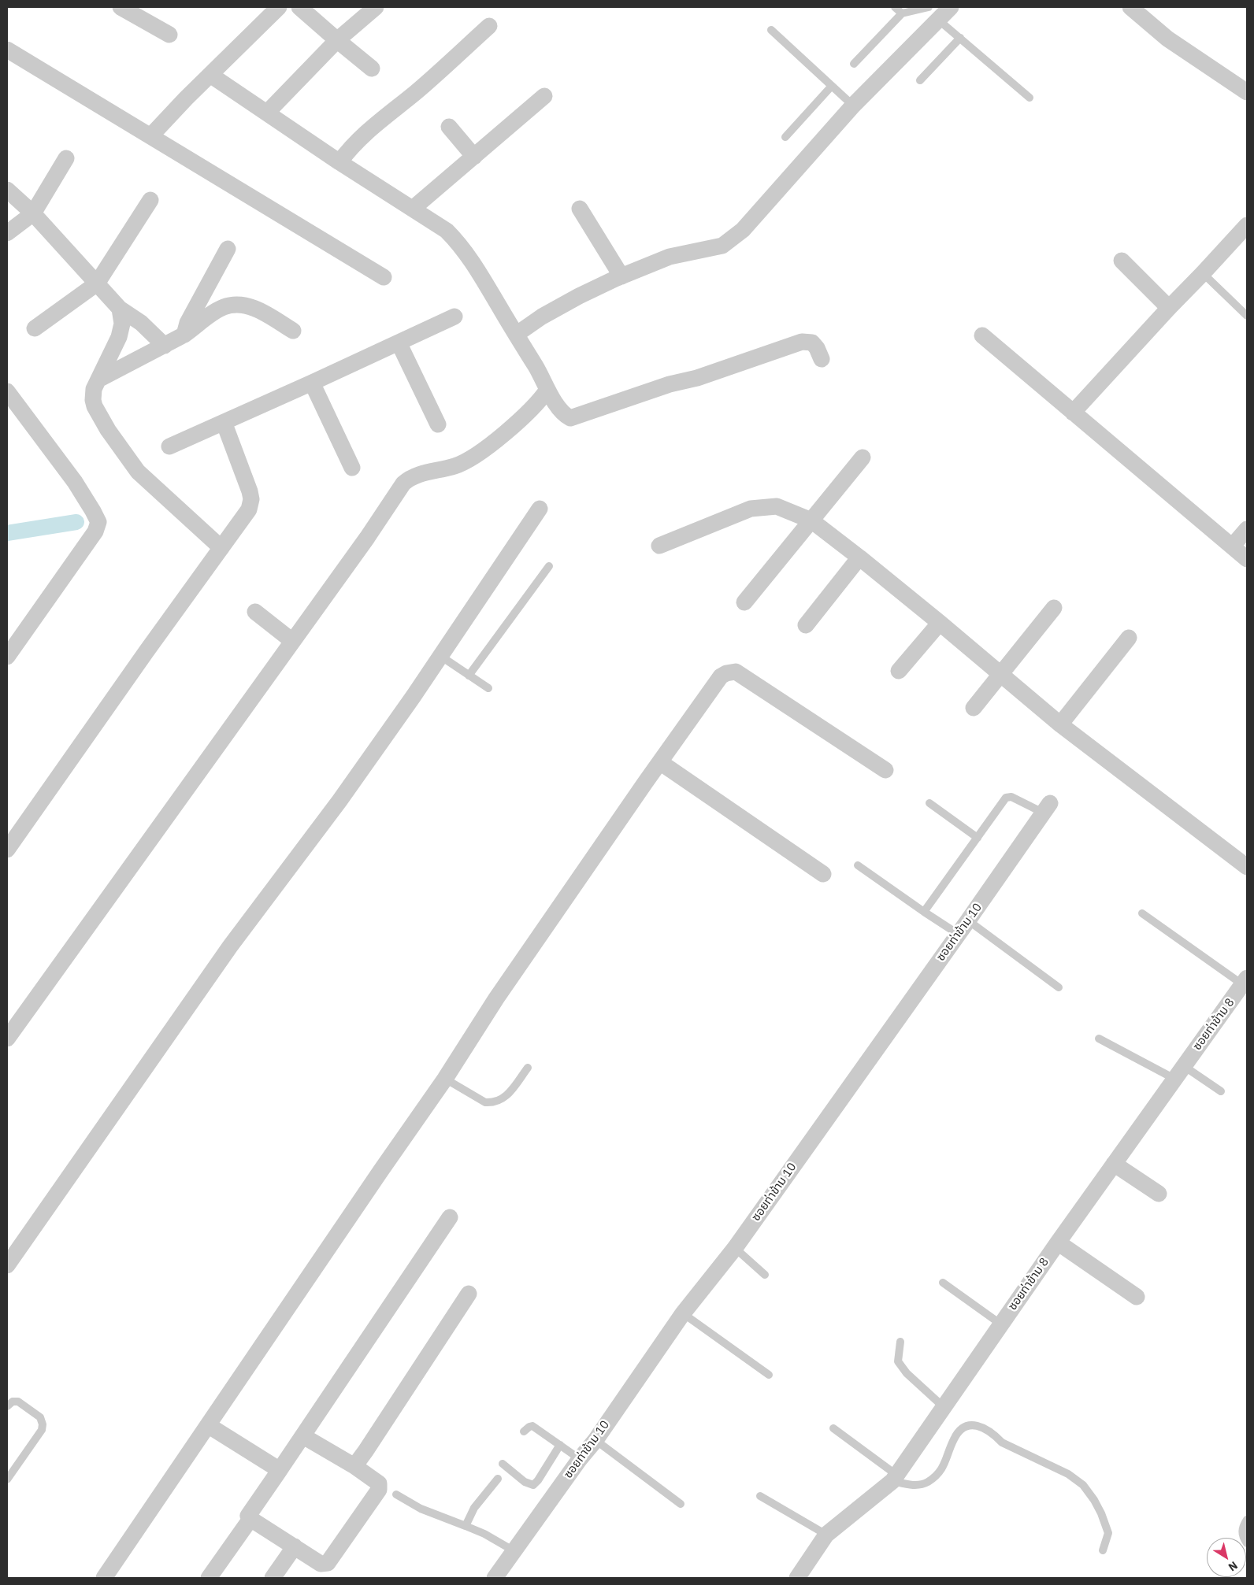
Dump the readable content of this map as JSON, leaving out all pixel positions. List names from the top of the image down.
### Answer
{
  "streets": {
    "street": ["ซอยท่าข้าม 10", "ซอยท่าข้าม 8"]
  },
  "north": "bottom right"
}
